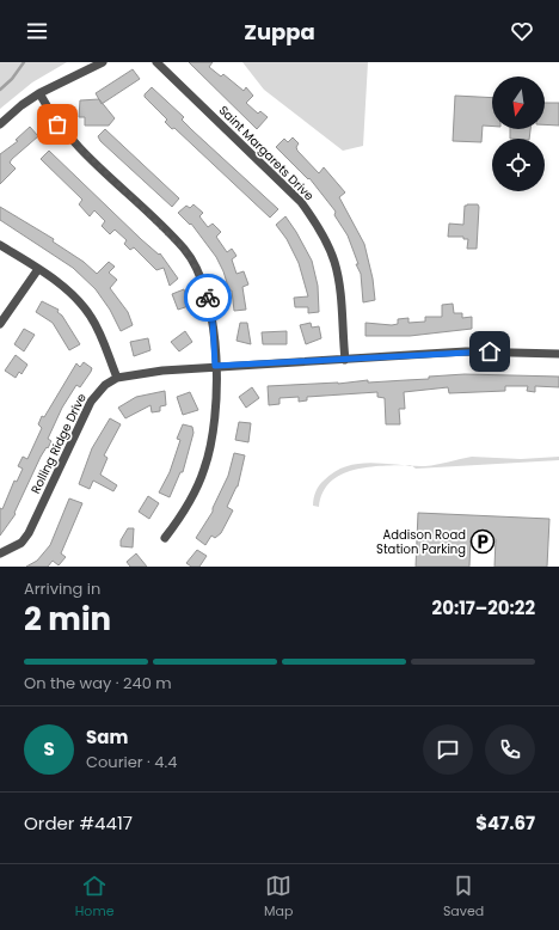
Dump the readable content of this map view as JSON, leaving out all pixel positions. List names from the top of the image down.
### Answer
{
  "streets": {
    "street": ["Saint Margarets Drive", "Rolling Ridge Drive"]
  },
  "crossings": [
    ["Saint Margarets Drive", "Rolling Ridge Drive"]
  ],
  "places": {
    "parking": ["Addison Road Station Parking"]
  },
  "north": "bottom",
  "page": {
    "header": "Zuppa",
    "heading": ["2 min", "Arriving in", "20:17–20:22"],
    "panel": [
      "Sam",
      "Courier · 4.4",
      "Order #4417",
      "$47.67"
    ],
    "bar": "On the way · 240 m",
    "round": "S",
    "tabs": ["Home", "Map", "Saved"]
  }
}
